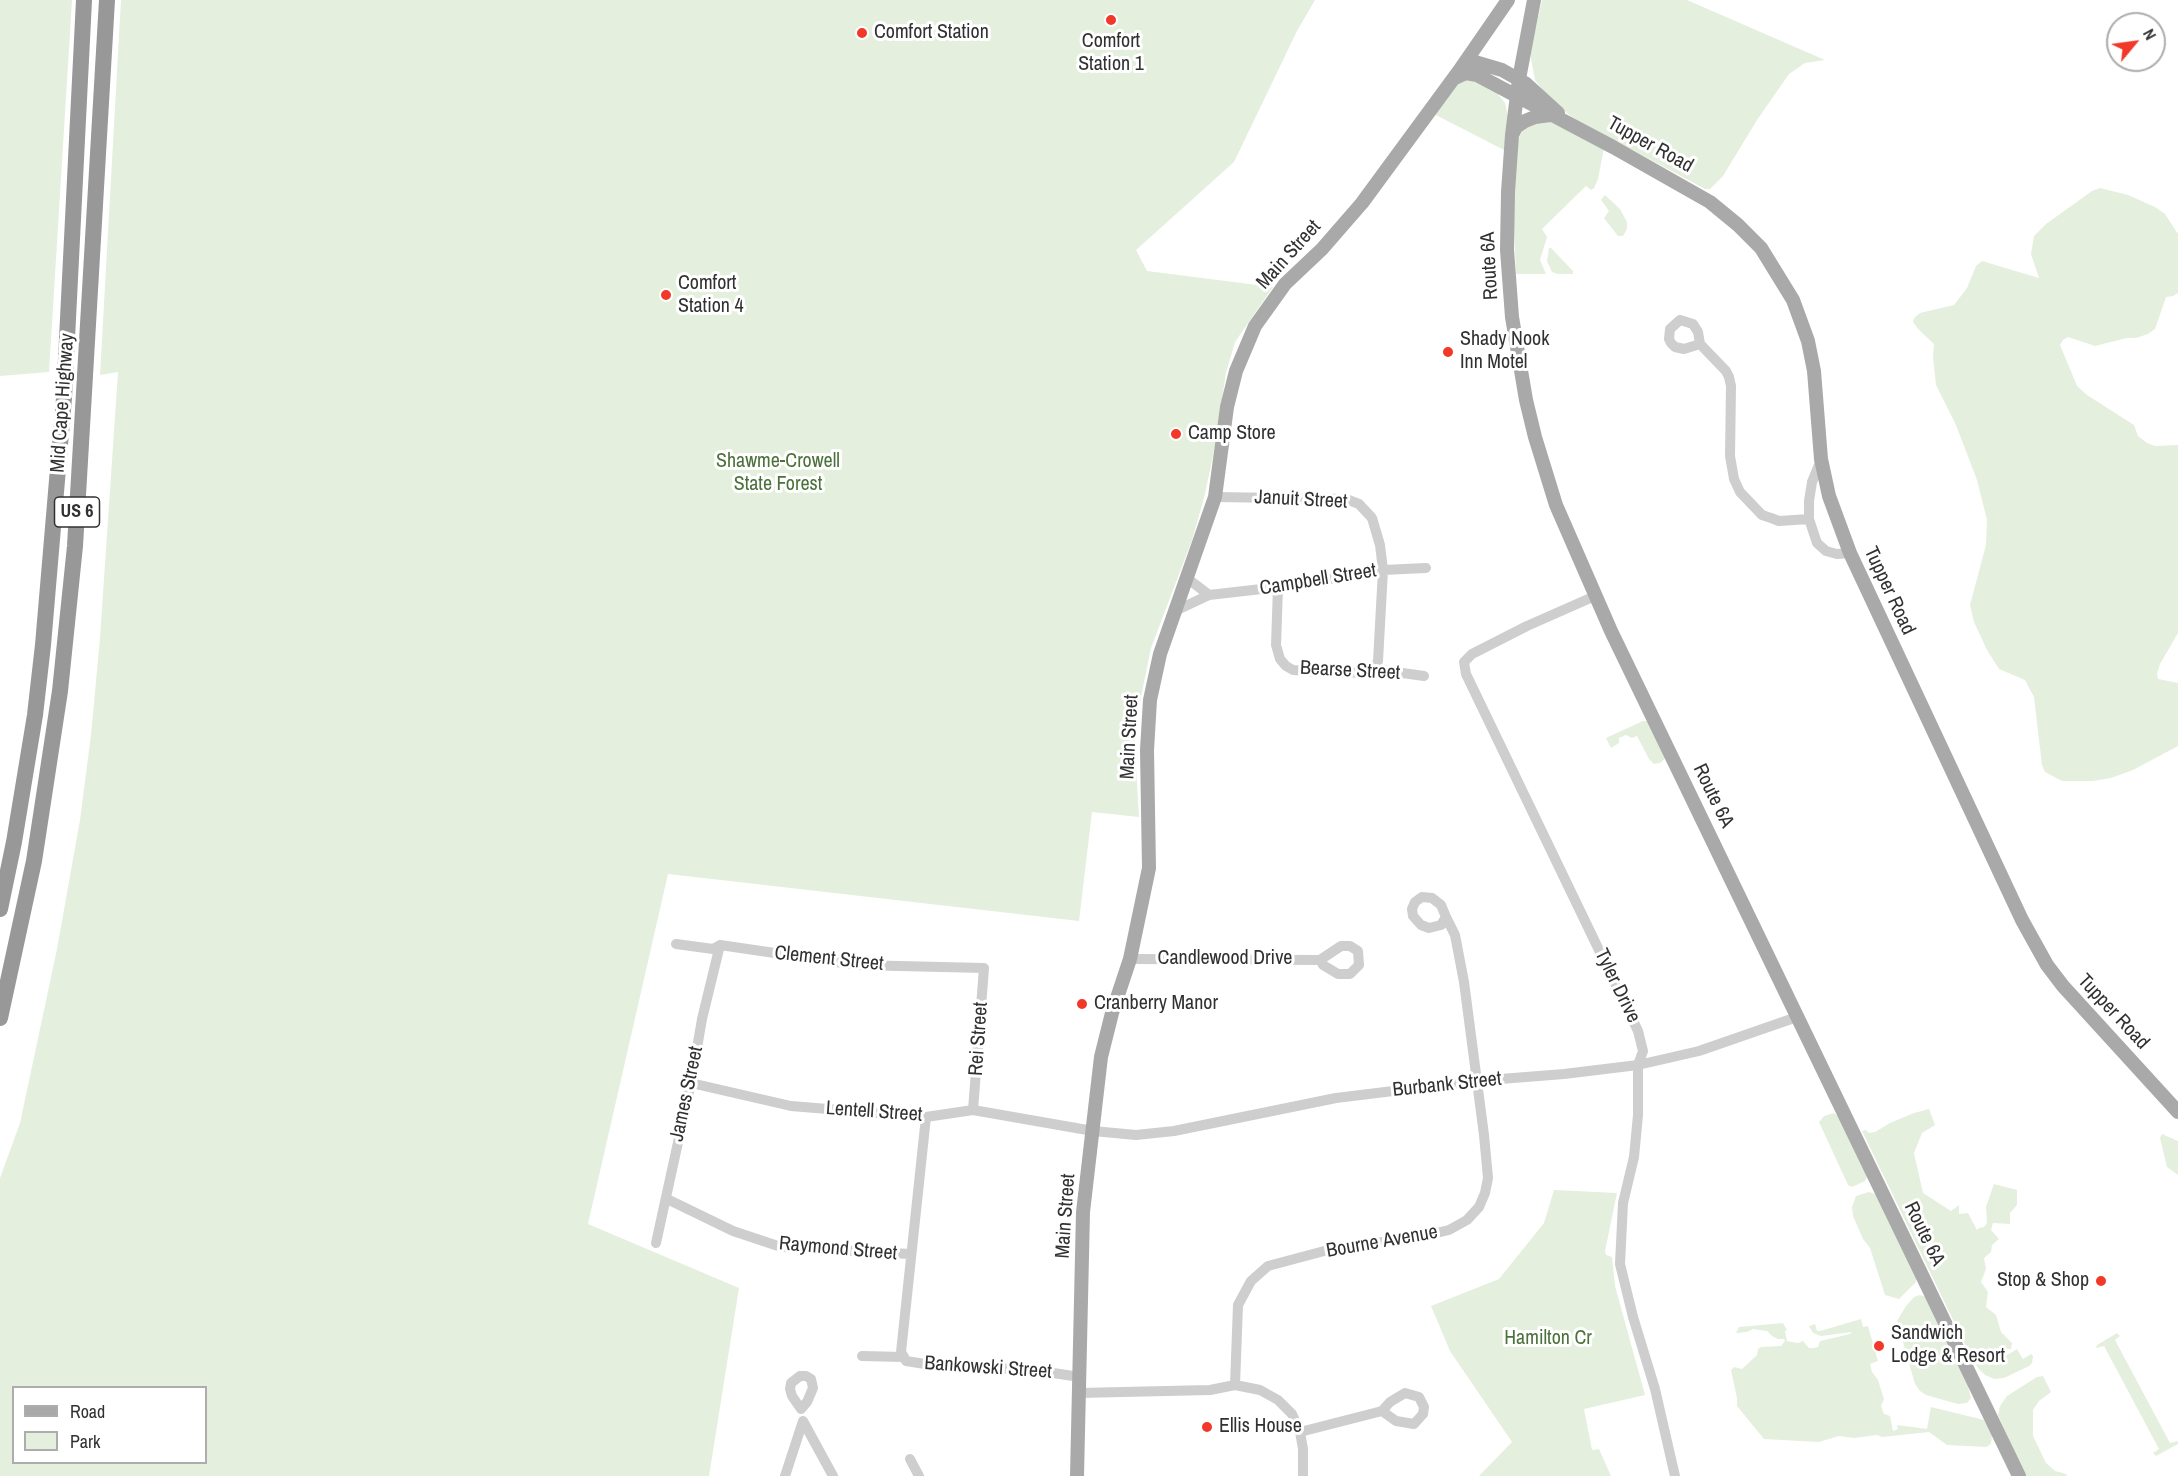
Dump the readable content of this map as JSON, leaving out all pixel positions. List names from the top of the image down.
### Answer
{
  "streets": {
    "highway": ["Mid Cape Highway", "US 6"],
    "main road": ["Tupper Road", "Main Street", "Route 6A"],
    "street": [
      "Januit Street",
      "Campbell Street",
      "Bearse Street",
      "Clement Street",
      "Candlewood Drive",
      "Tyler Drive",
      "Rei Street",
      "Burbank Street",
      "James Street",
      "Lentell Street",
      "Bourne Avenue",
      "Raymond Street",
      "Bankowski Street"
    ]
  },
  "crossings": [
    ["Tupper Road", "Route 6A"],
    ["Main Street", "Januit Street"],
    ["Main Street", "Campbell Street"],
    ["Main Street", "Candlewood Drive"],
    ["Main Street", "Burbank Street"],
    ["Main Street", "Lentell Street"],
    ["Main Street", "Bankowski Street"],
    ["Route 6A", "Tyler Drive"],
    ["Route 6A", "Burbank Street"],
    ["Januit Street", "Campbell Street"],
    ["Januit Street", "Bearse Street"],
    ["Campbell Street", "Bearse Street"],
    ["Clement Street", "Rei Street"],
    ["Clement Street", "James Street"],
    ["Tyler Drive", "Burbank Street"],
    ["Rei Street", "Lentell Street"],
    ["Burbank Street", "Lentell Street"],
    ["Burbank Street", "Bourne Avenue"],
    ["James Street", "Lentell Street"],
    ["James Street", "Raymond Street"]
  ],
  "parks": ["Shawme-Crowell State Forest", "Hamilton Cr"],
  "places": [
    "Comfort Station 1",
    "Comfort Station",
    "Comfort Station 4",
    "Shady Nook Inn Motel",
    "Camp Store",
    "Cranberry Manor",
    "Stop & Shop",
    "Sandwich Lodge & Resort",
    "Ellis House"
  ],
  "legend": ["Road", "Park"],
  "north": "top right"
}
